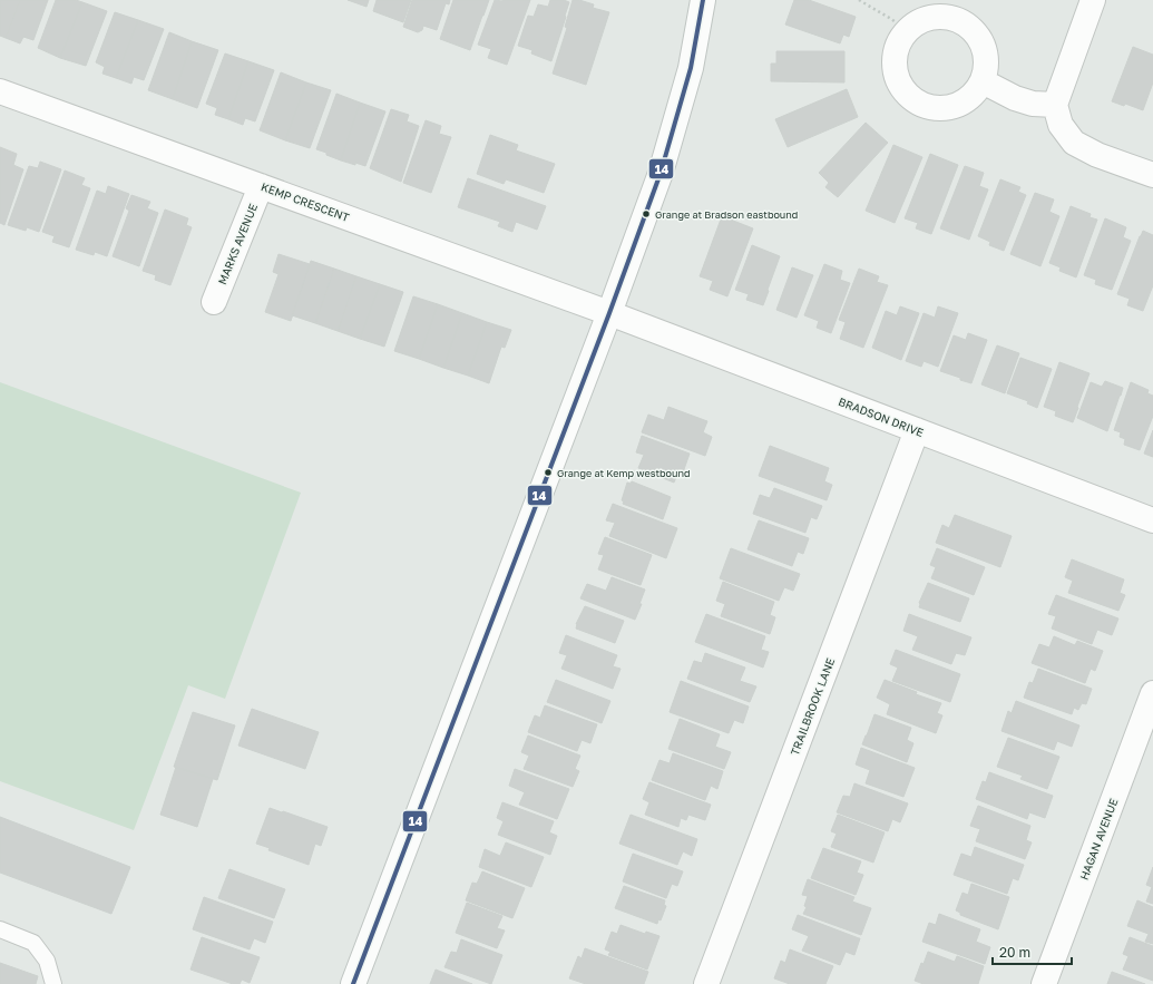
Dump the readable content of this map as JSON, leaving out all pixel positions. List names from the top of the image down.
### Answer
{
  "streets": {
    "street": [
      "KEMP CRESCENT",
      "MARKS AVENUE",
      "BRADSON DRIVE",
      "TRAILBROOK LANE",
      "HAGAN AVENUE"
    ]
  },
  "crossings": [
    ["KEMP CRESCENT", "MARKS AVENUE"],
    ["KEMP CRESCENT", "BRADSON DRIVE"],
    ["BRADSON DRIVE", "TRAILBROOK LANE"]
  ],
  "places": ["Grange at Bradson eastbound", "Grange at Kemp westbound"],
  "lines": ["transit line 14"],
  "scale_bar": "20 m"
}
